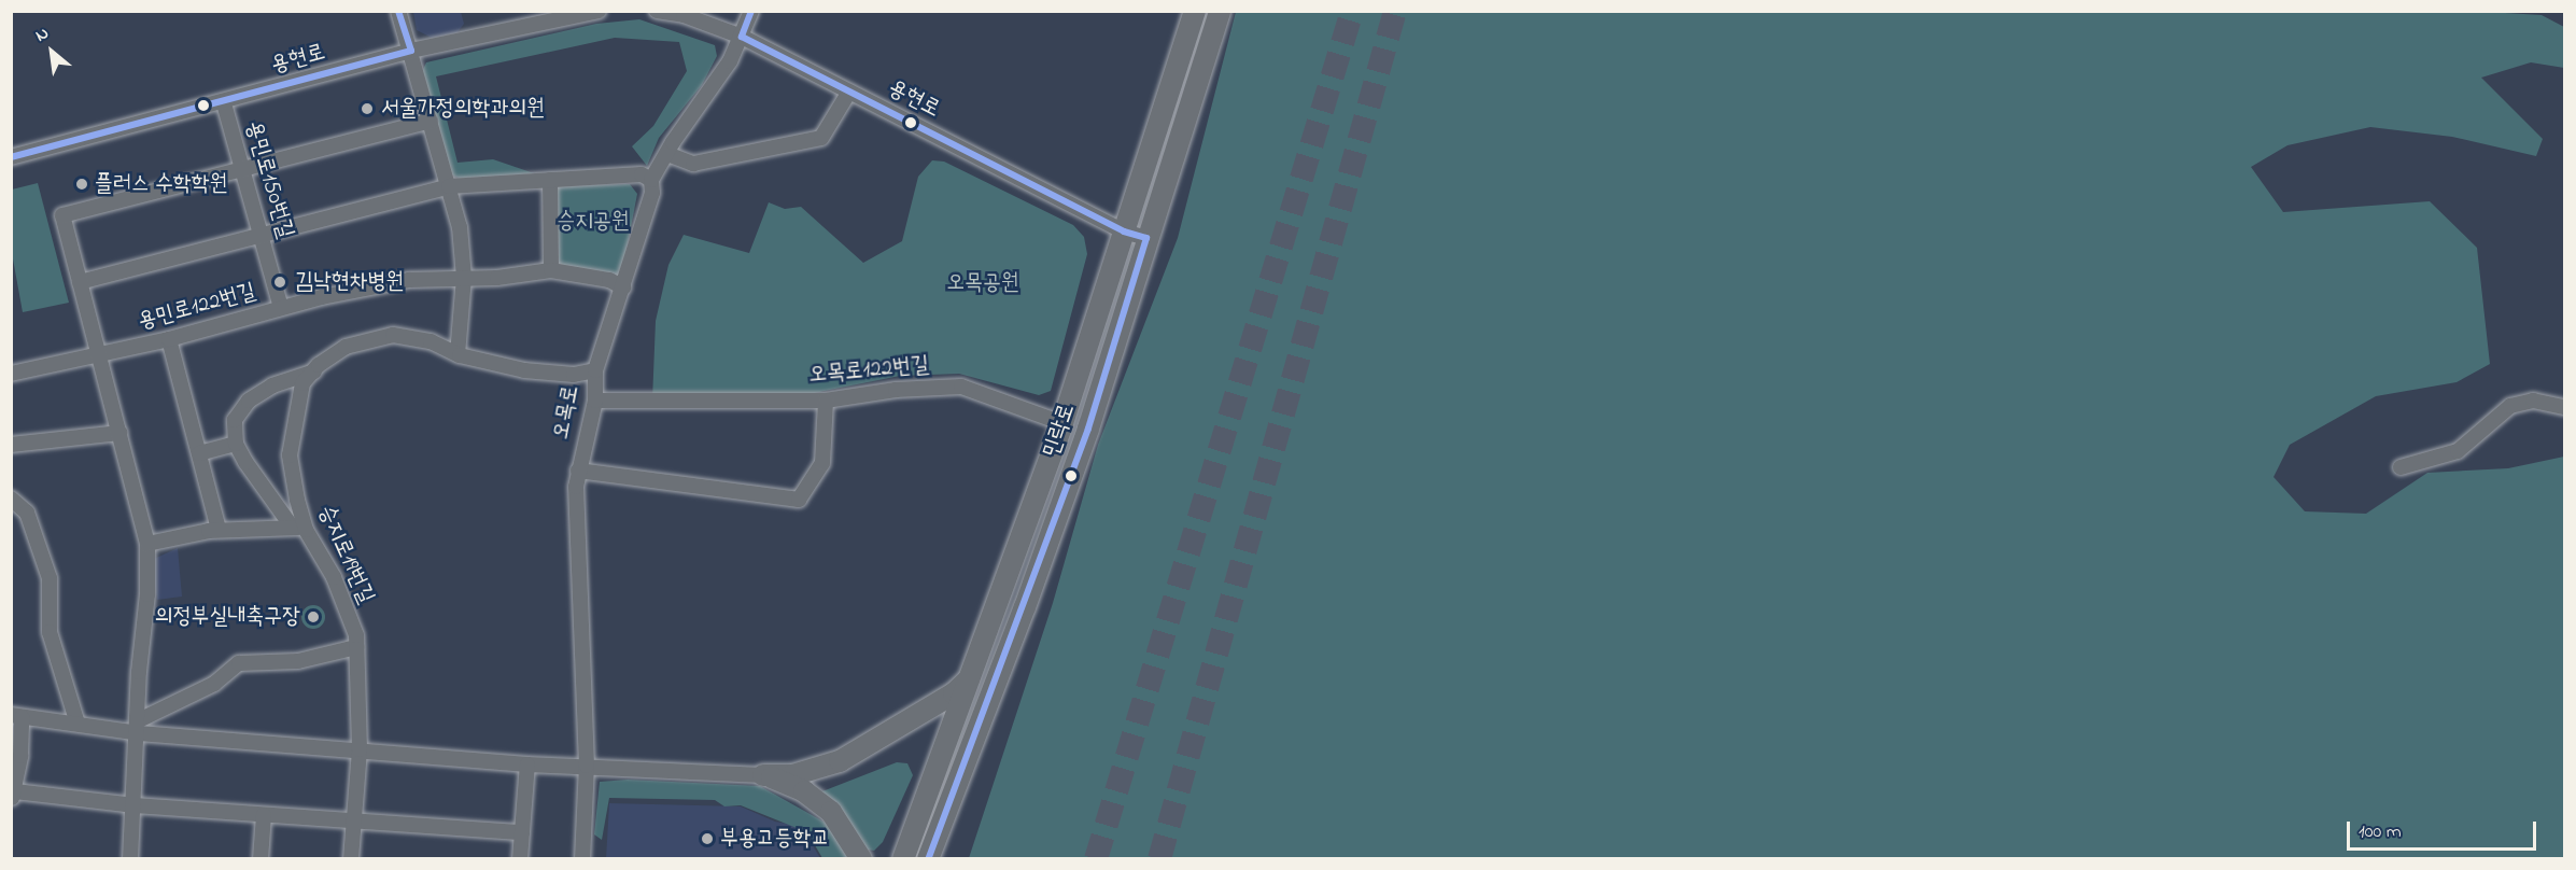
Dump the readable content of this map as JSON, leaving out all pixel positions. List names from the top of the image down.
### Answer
{
  "streets": {
    "main road": ["민락로"],
    "street": [
      "용현로",
      "용민로150번길",
      "용민로122번길",
      "오목로122번길",
      "오목로",
      "승지로19번길"
    ]
  },
  "crossings": [
    ["용현로", "용민로150번길"],
    ["용현로", "오목로"],
    ["용현로", "민락로"],
    ["용민로150번길", "용민로122번길"],
    ["용민로122번길", "오목로"],
    ["오목로122번길", "오목로"],
    ["오목로122번길", "민락로"],
    ["오목로", "승지로19번길"]
  ],
  "parks": ["승지공원", "오목공원"],
  "places": [
    "서울가정의학과의원",
    "플러스 수학학원",
    "김낙현차병원",
    "의정부실내축구장",
    "부용고등학교"
  ],
  "scale_bar": "100 m",
  "north": "top left"
}
